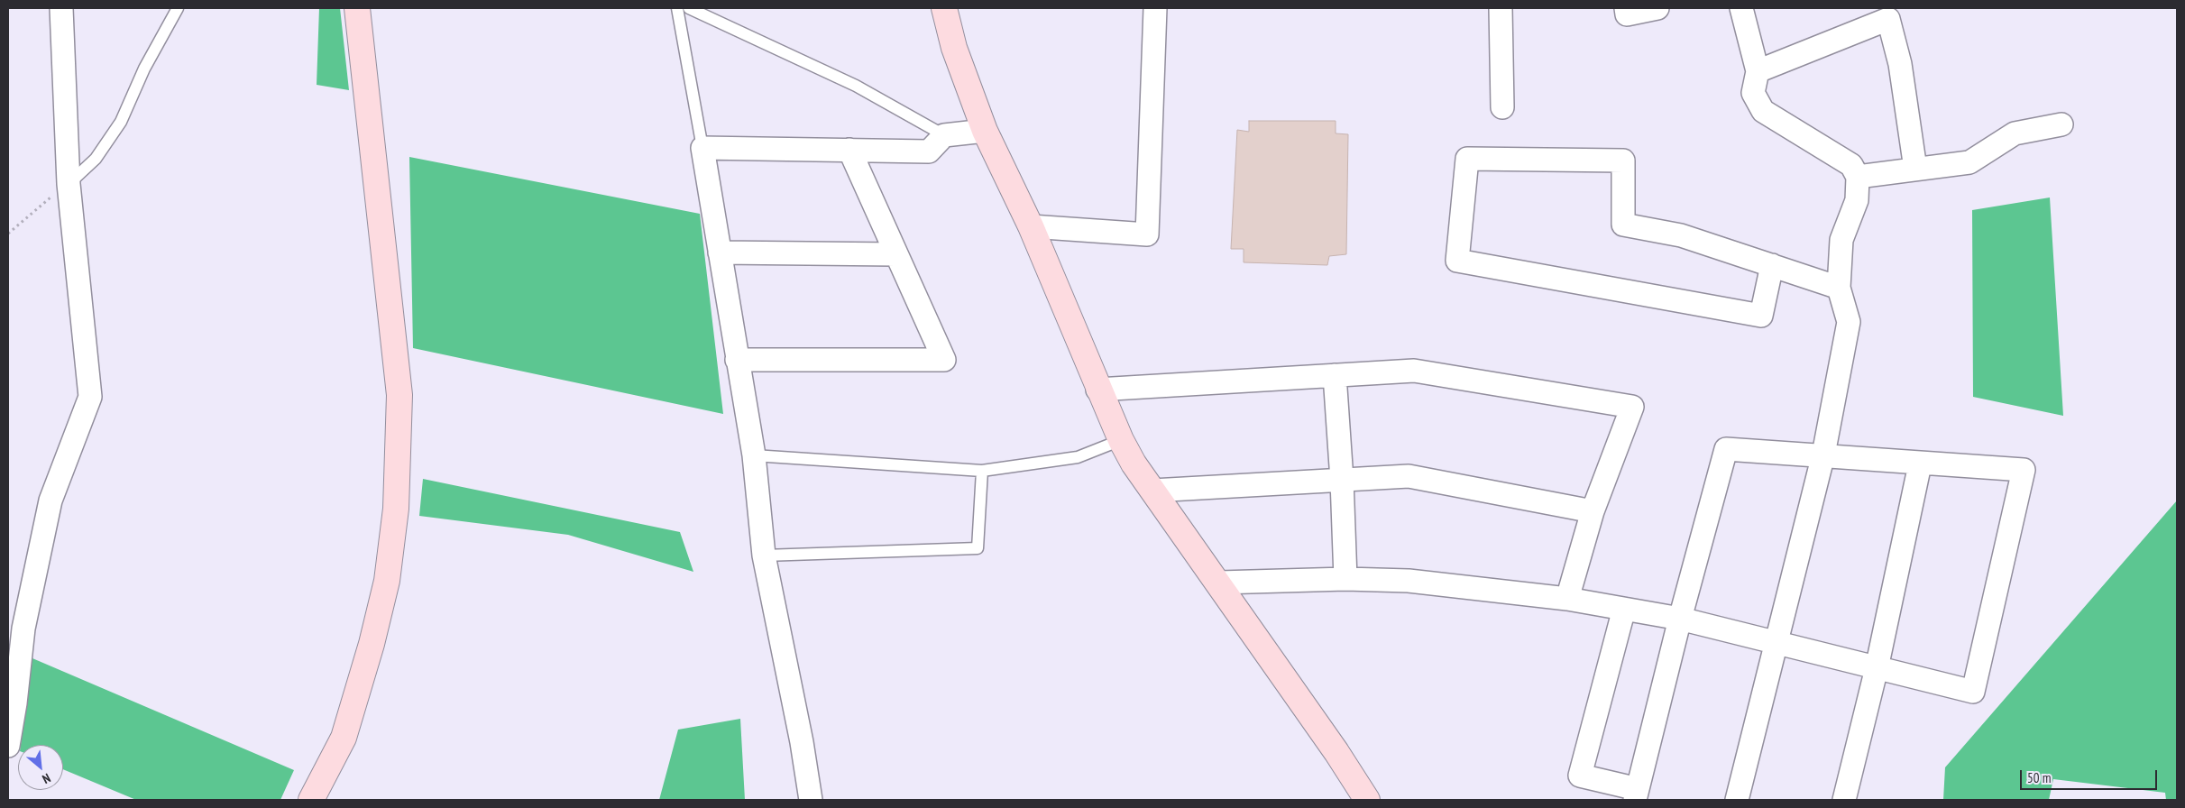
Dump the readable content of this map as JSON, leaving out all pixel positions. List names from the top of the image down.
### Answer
{
  "scale_bar": "50 m",
  "north": "bottom right"
}
